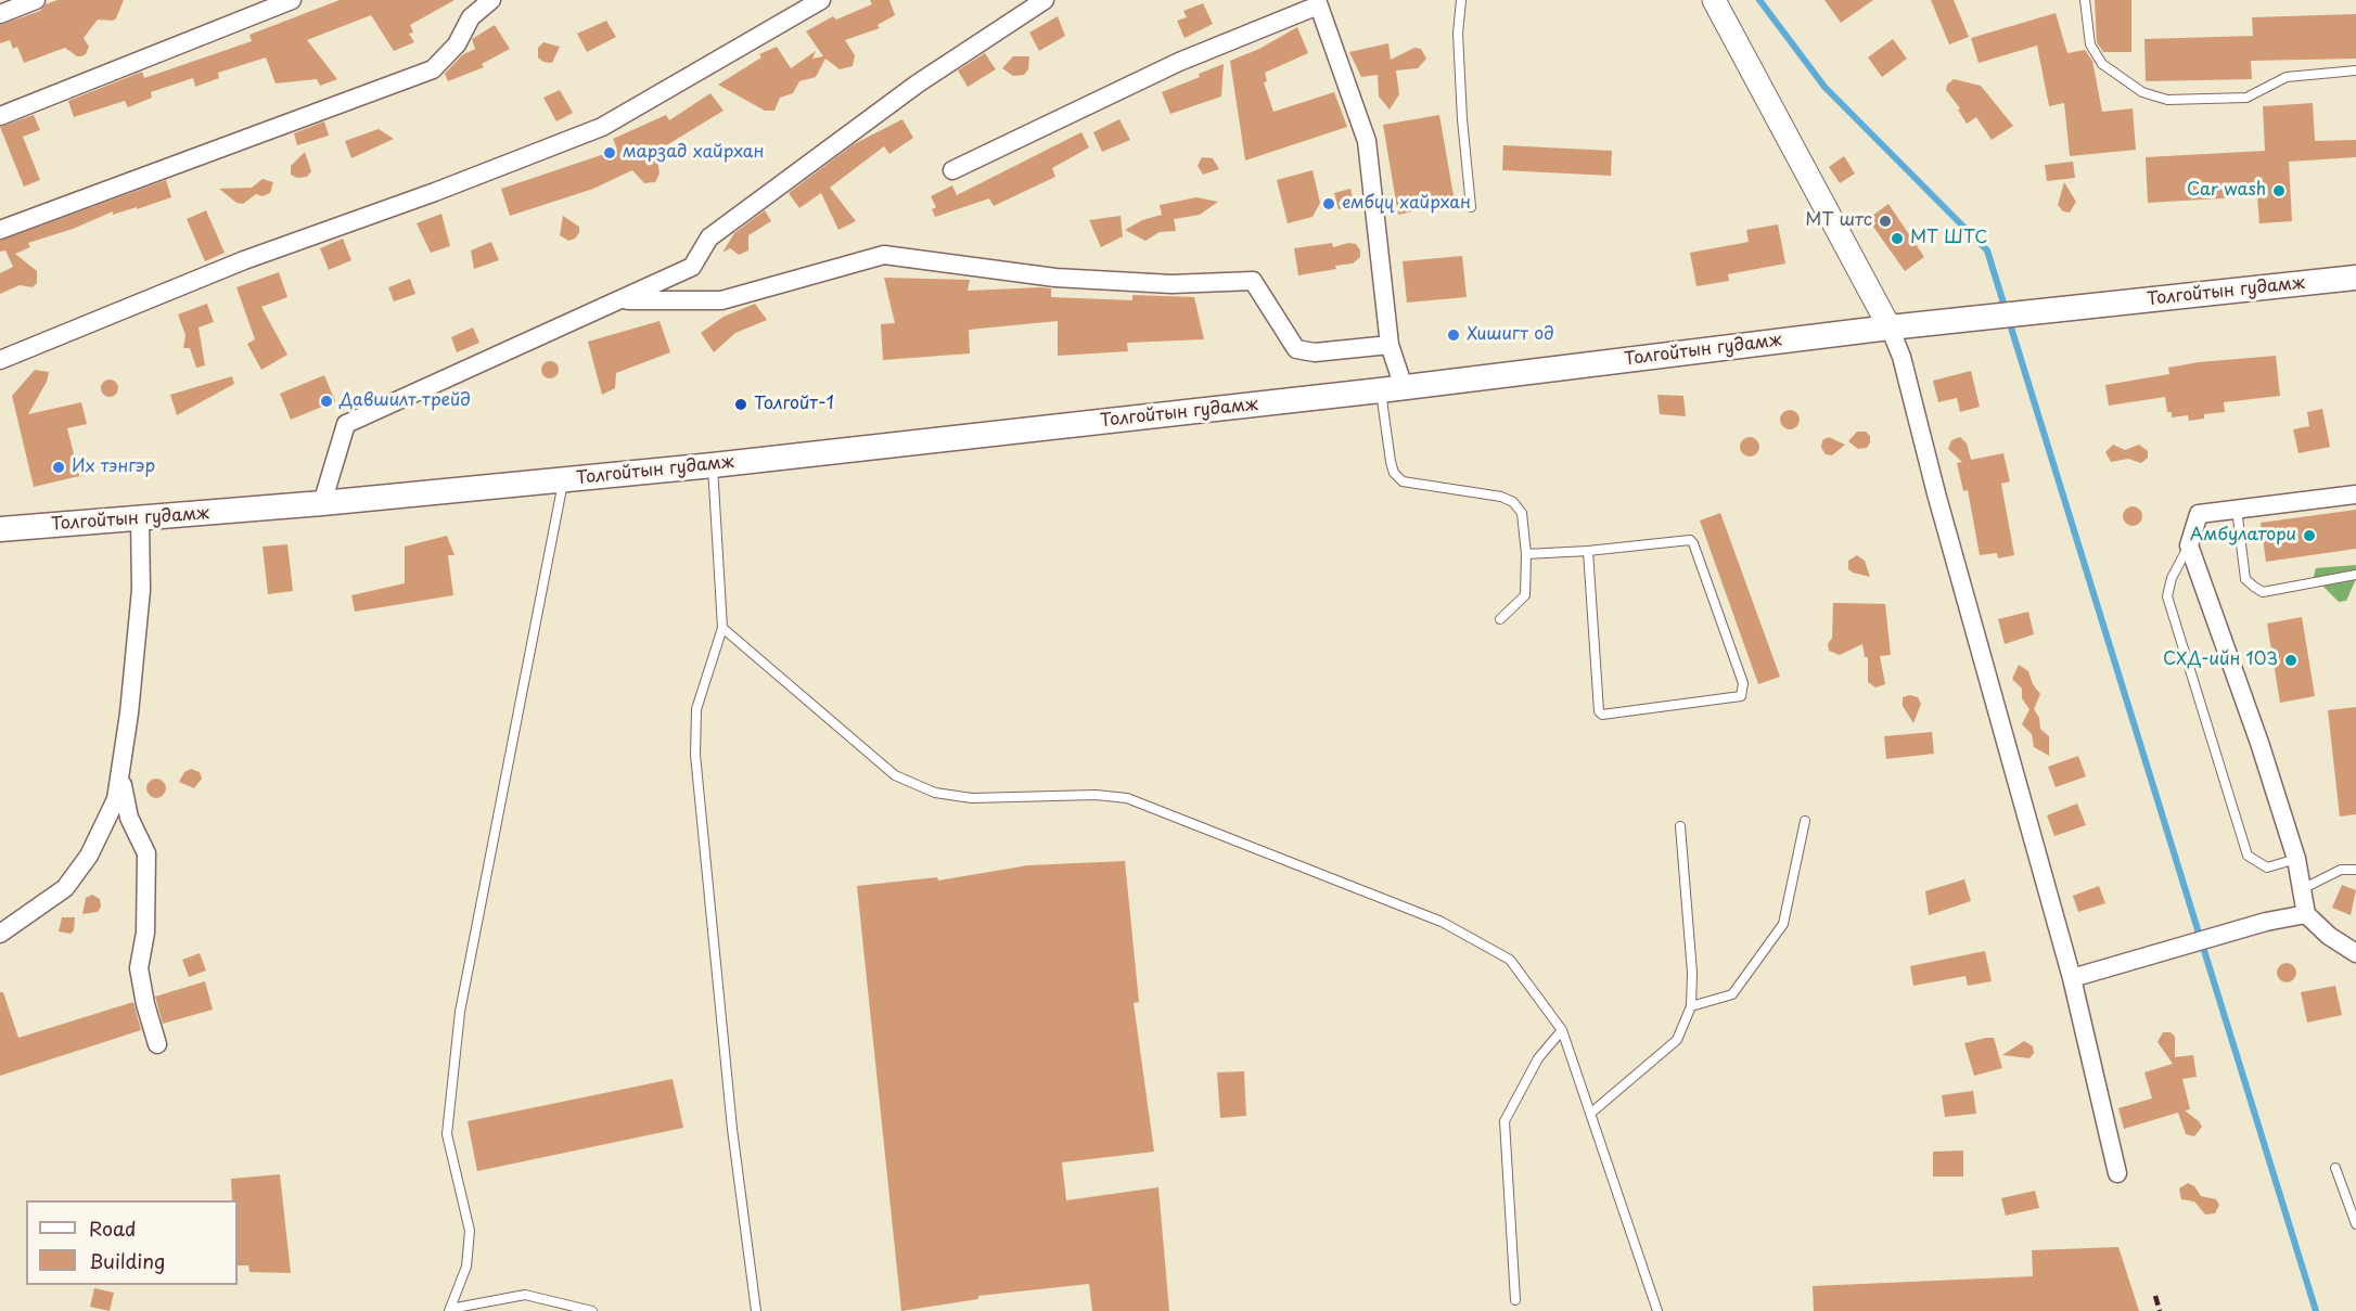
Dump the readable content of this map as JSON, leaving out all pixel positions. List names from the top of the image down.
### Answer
{
  "streets": {
    "main road": ["Толгойтын гудамж"]
  },
  "places": [
    "марзад хайрхан",
    "Car wash",
    "ембүү хайрхан",
    "МТ штс",
    "MТ ШТС",
    "Хишигт од",
    "Давшилт трейд",
    "Толгойт-1",
    "Их тэнгэр",
    "Амбулатори",
    "СХД-ийн 103"
  ],
  "legend": ["Road", "Building"]
}
